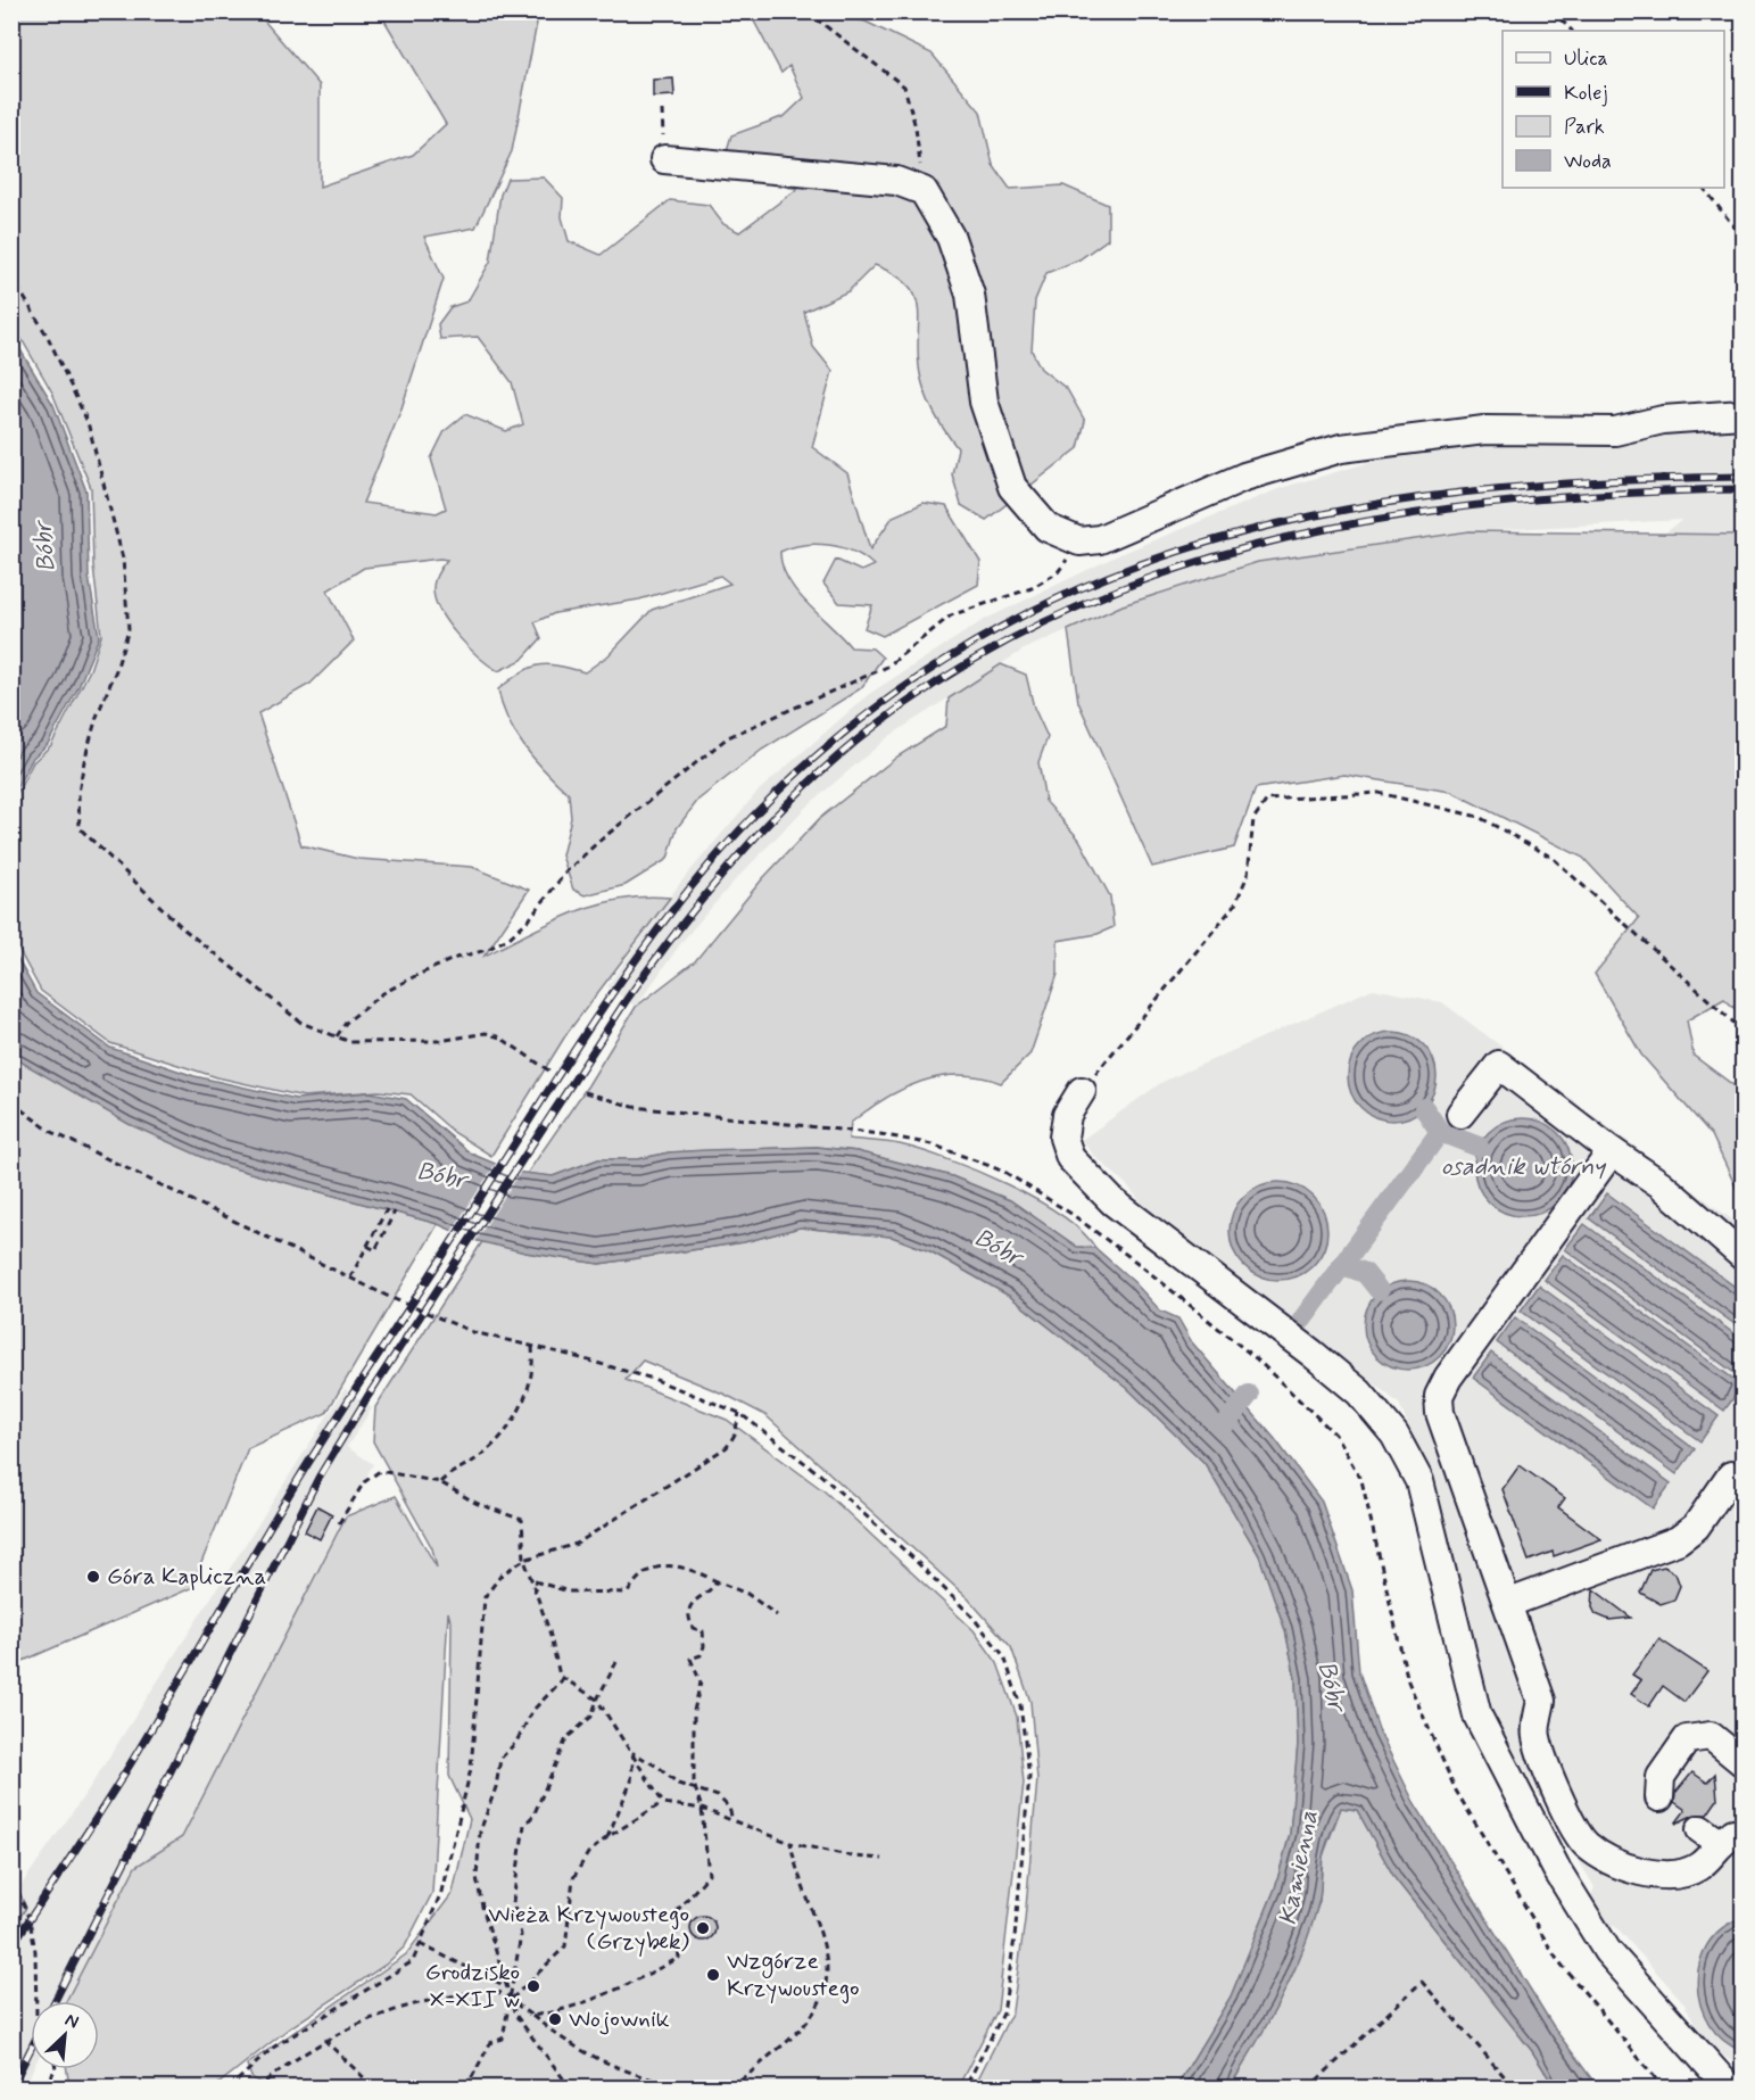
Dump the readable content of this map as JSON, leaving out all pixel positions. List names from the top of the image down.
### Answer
{
  "water": ["Bóbr", "osadnik wtórny", "Kamienna"],
  "places": [
    "Góra Kapliczna",
    "Wieża Krzywoustego (Grzybek)",
    "Wzgórze Krzywoustego",
    "Grodzisko X-XII w",
    "Wojownik"
  ],
  "legend": [
    "Ulica",
    "Kolej",
    "Park",
    "Woda"
  ],
  "north": "top right"
}
